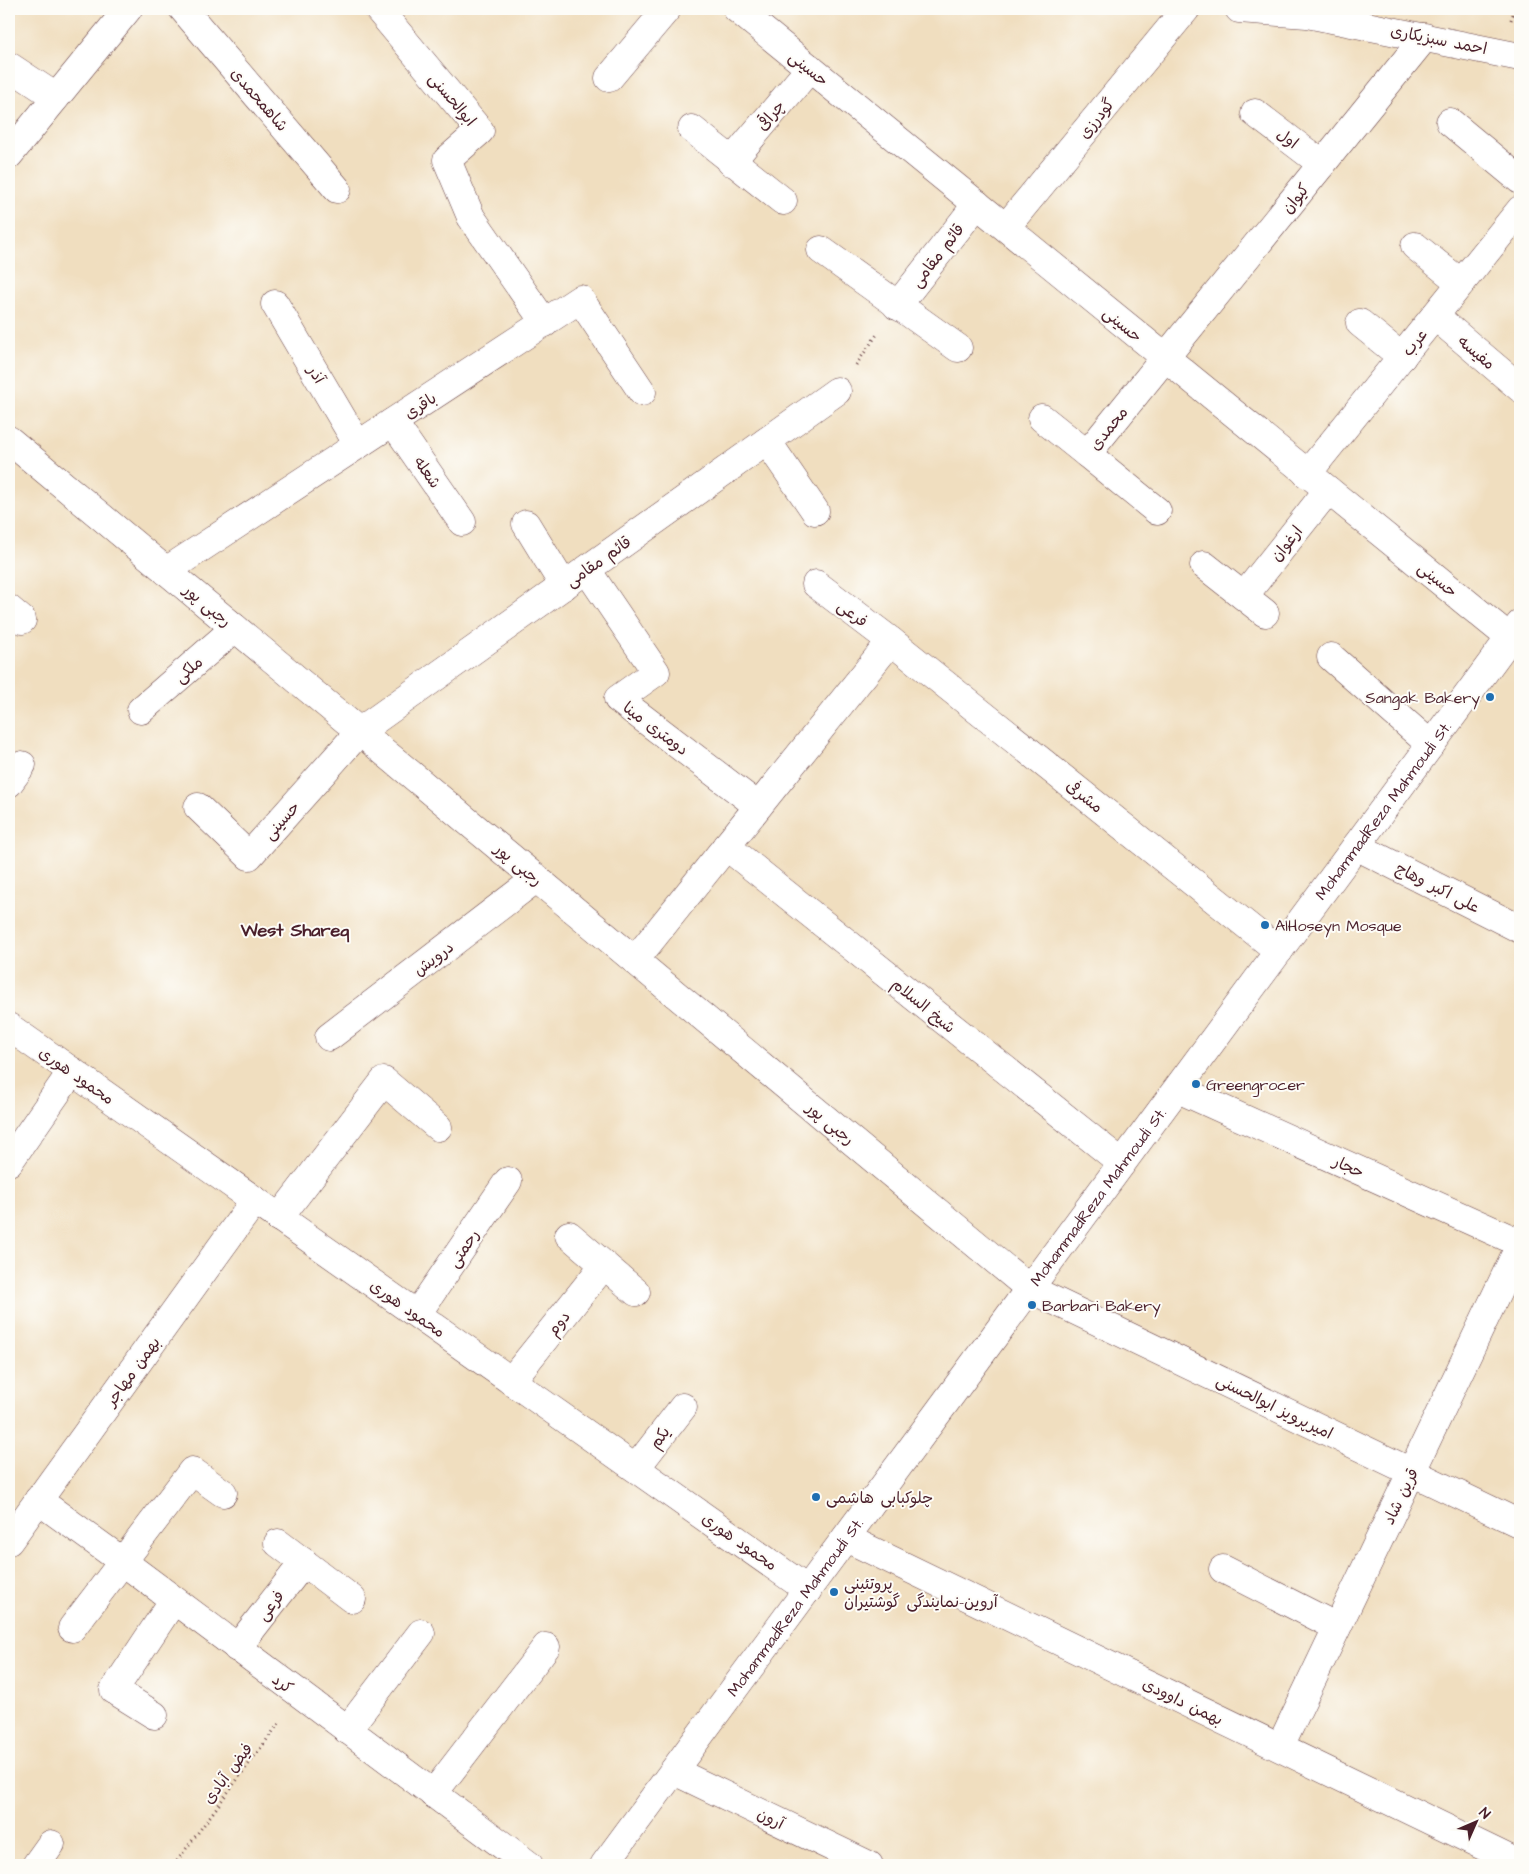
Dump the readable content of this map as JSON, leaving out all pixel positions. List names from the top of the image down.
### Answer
{
  "streets": {
    "street": [
      "احمد سبزیکاری",
      "حسینی",
      "شاهمحمدی",
      "ابوالحسنی",
      "چراقی",
      "گودرزی",
      "اول",
      "کیوان",
      "قائم مقامی",
      "عرب",
      "مفیسه",
      "آذر",
      "باقری",
      "محمدی",
      "شعله",
      "ارغوان",
      "رجبی پور",
      "فرعی",
      "ملکی",
      "دومتری مینا",
      "مشرفی",
      "MohammadReza Mahmoudi St.",
      "علی اکبر وهاج",
      "درویش",
      "شیخ السلام",
      "محمود هوری",
      "حجار",
      "رحمتی",
      "دوم",
      "بهمن مهاجر",
      "امیرپرویز ابوالحسنی",
      "یکم",
      "قرین شاد",
      "کرد",
      "بهمن داوودی",
      "آرون"
    ],
    "path": ["فیض آبادی"]
  },
  "crossings": [
    ["احمد سبزیکاری", "کیوان"],
    ["حسینی", "چراقی"],
    ["حسینی", "گودرزی"],
    ["حسینی", "کیوان"],
    ["حسینی", "قائم مقامی"],
    ["حسینی", "عرب"],
    ["حسینی", "محمدی"],
    ["حسینی", "ارغوان"],
    ["حسینی", "رجبی پور"],
    ["حسینی", "MohammadReza Mahmoudi St."],
    ["ابوالحسنی", "باقری"],
    ["اول", "کیوان"],
    ["کیوان", "محمدی"],
    ["قائم مقامی", "رجبی پور"],
    ["قائم مقامی", "دومتری مینا"],
    ["عرب", "مفیسه"],
    ["عرب", "ارغوان"],
    ["آذر", "باقری"],
    ["باقری", "شعله"],
    ["باقری", "رجبی پور"],
    ["رجبی پور", "ملکی"],
    ["رجبی پور", "MohammadReza Mahmoudi St."],
    ["رجبی پور", "درویش"],
    ["رجبی پور", "امیرپرویز ابوالحسنی"],
    ["فرعی", "مشرفی"],
    ["فرعی", "کرد"],
    ["مشرفی", "MohammadReza Mahmoudi St."],
    ["MohammadReza Mahmoudi St.", "علی اکبر وهاج"],
    ["MohammadReza Mahmoudi St.", "شیخ السلام"],
    ["MohammadReza Mahmoudi St.", "محمود هوری"],
    ["MohammadReza Mahmoudi St.", "حجار"],
    ["MohammadReza Mahmoudi St.", "امیرپرویز ابوالحسنی"],
    ["MohammadReza Mahmoudi St.", "بهمن داوودی"],
    ["MohammadReza Mahmoudi St.", "آرون"],
    ["محمود هوری", "رحمتی"],
    ["محمود هوری", "دوم"],
    ["محمود هوری", "بهمن مهاجر"],
    ["محمود هوری", "یکم"],
    ["حجار", "قرین شاد"],
    ["بهمن مهاجر", "کرد"],
    ["امیرپرویز ابوالحسنی", "قرین شاد"],
    ["قرین شاد", "بهمن داوودی"],
    ["کرد", "فیض آبادی"]
  ],
  "districts": ["West Shareq"],
  "places": [
    "Sangak Bakery",
    "AlHoseyn Mosque",
    "Greengrocer",
    "Barbari Bakery",
    "چلوکبابی هاشمی",
    "پروتئینی آروین-نمایندگی گوشتیران"
  ],
  "north": "top right"
}
